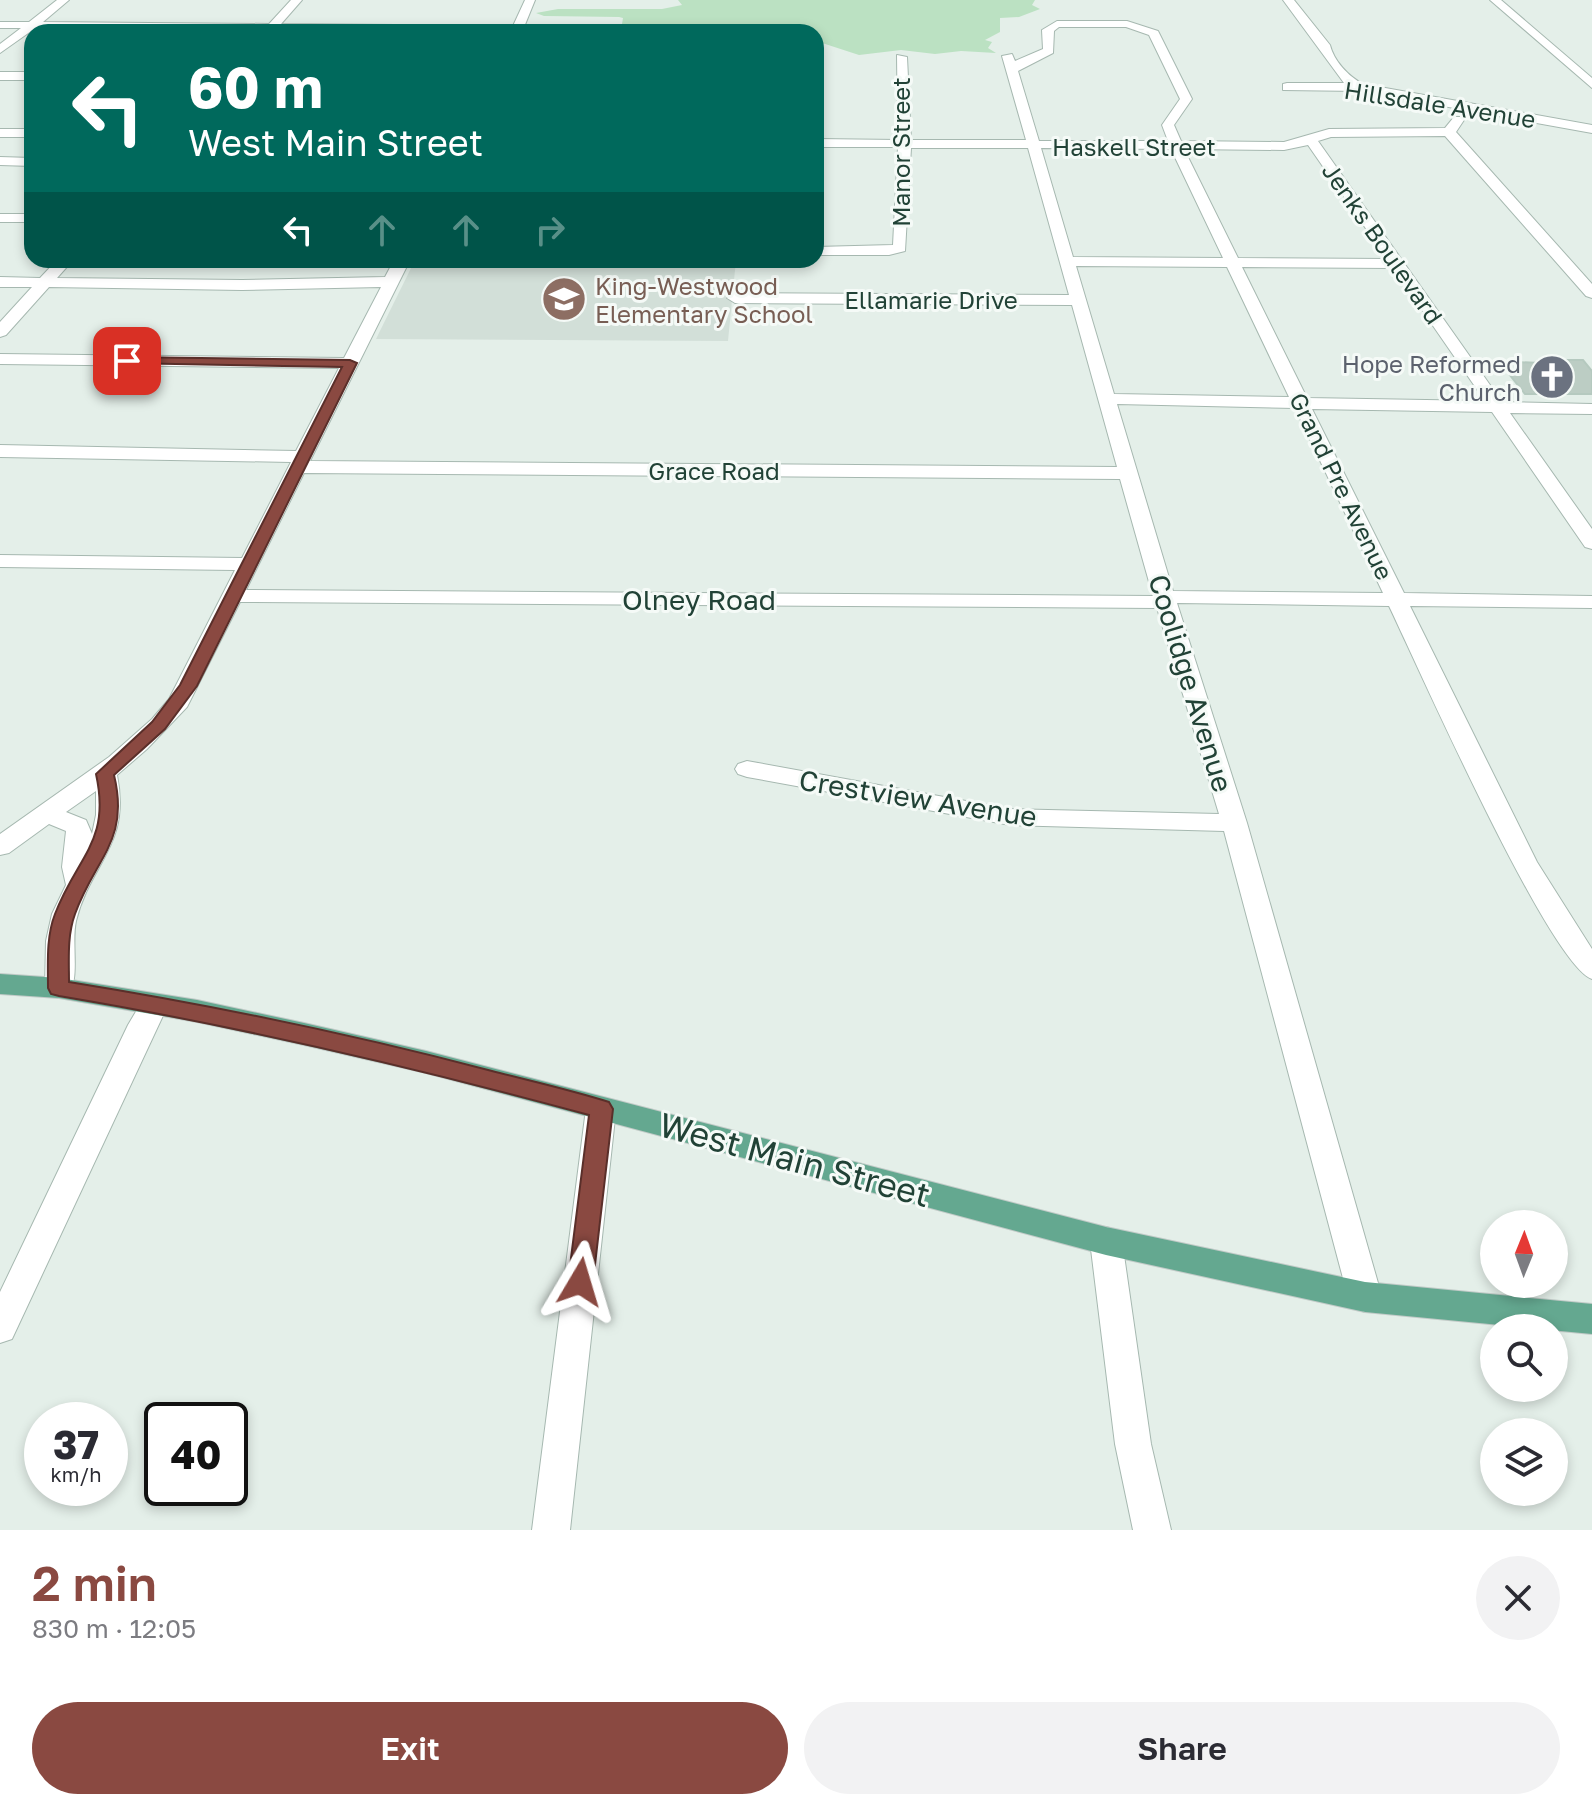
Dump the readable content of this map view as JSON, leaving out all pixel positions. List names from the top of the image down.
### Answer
{
  "streets": {
    "main road": ["West Main Street"],
    "street": [
      "Hillsdale Avenue",
      "Haskell Street",
      "Manor Street",
      "Jenks Boulevard",
      "Ellamarie Drive",
      "Grace Road",
      "Grand Pre Avenue",
      "Olney Road",
      "Coolidge Avenue",
      "Crestview Avenue"
    ]
  },
  "crossings": [
    ["Haskell Street", "Manor Street"],
    ["Haskell Street", "Jenks Boulevard"],
    ["Haskell Street", "Grand Pre Avenue"],
    ["Haskell Street", "Coolidge Avenue"],
    ["Ellamarie Drive", "Coolidge Avenue"],
    ["Grace Road", "Coolidge Avenue"],
    ["Grand Pre Avenue", "Olney Road"],
    ["Grand Pre Avenue", "Coolidge Avenue"],
    ["Olney Road", "Coolidge Avenue"],
    ["Coolidge Avenue", "Crestview Avenue"],
    ["Coolidge Avenue", "West Main Street"]
  ],
  "places": {
    "school or university": ["King-Westwood Elementary School"],
    "church": ["Hope Reformed Church"]
  },
  "north": "top",
  "page": {
    "turn": ["60 m", "West Main Street"],
    "speed": "37 km/h",
    "limit": "40",
    "heading": ["2 min", "830 m · 12:05"],
    "buttons": ["Exit", "Share"]
  }
}
